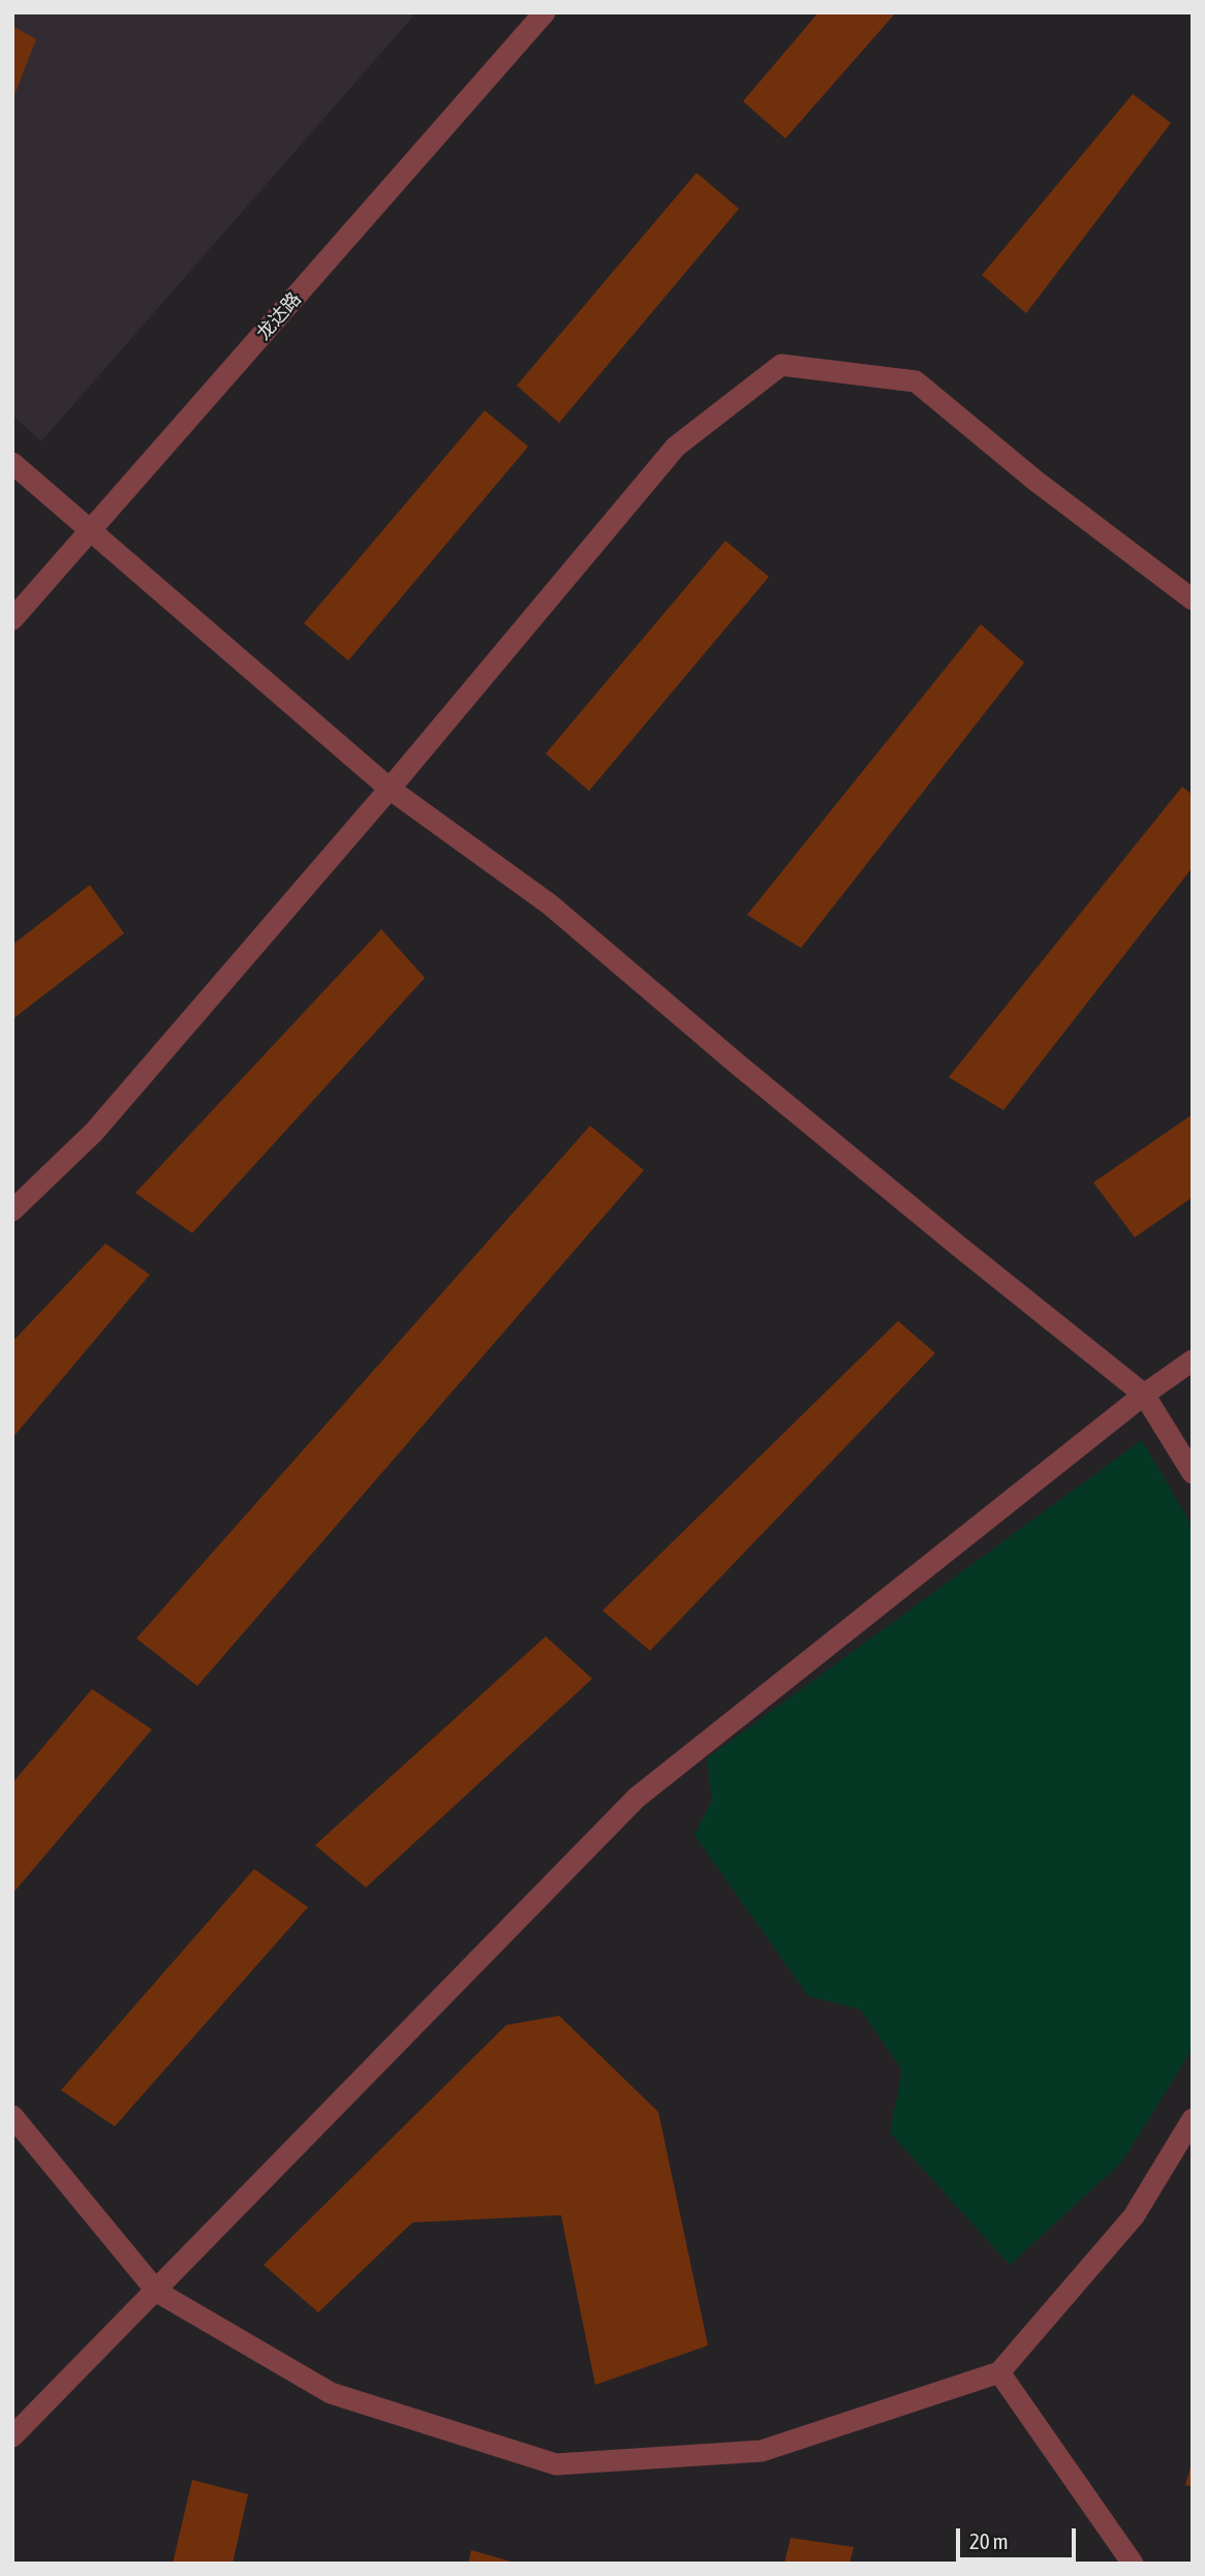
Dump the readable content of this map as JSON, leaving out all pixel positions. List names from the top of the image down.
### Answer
{
  "streets": {
    "street": ["龙达路"]
  },
  "scale_bar": "20 m"
}
